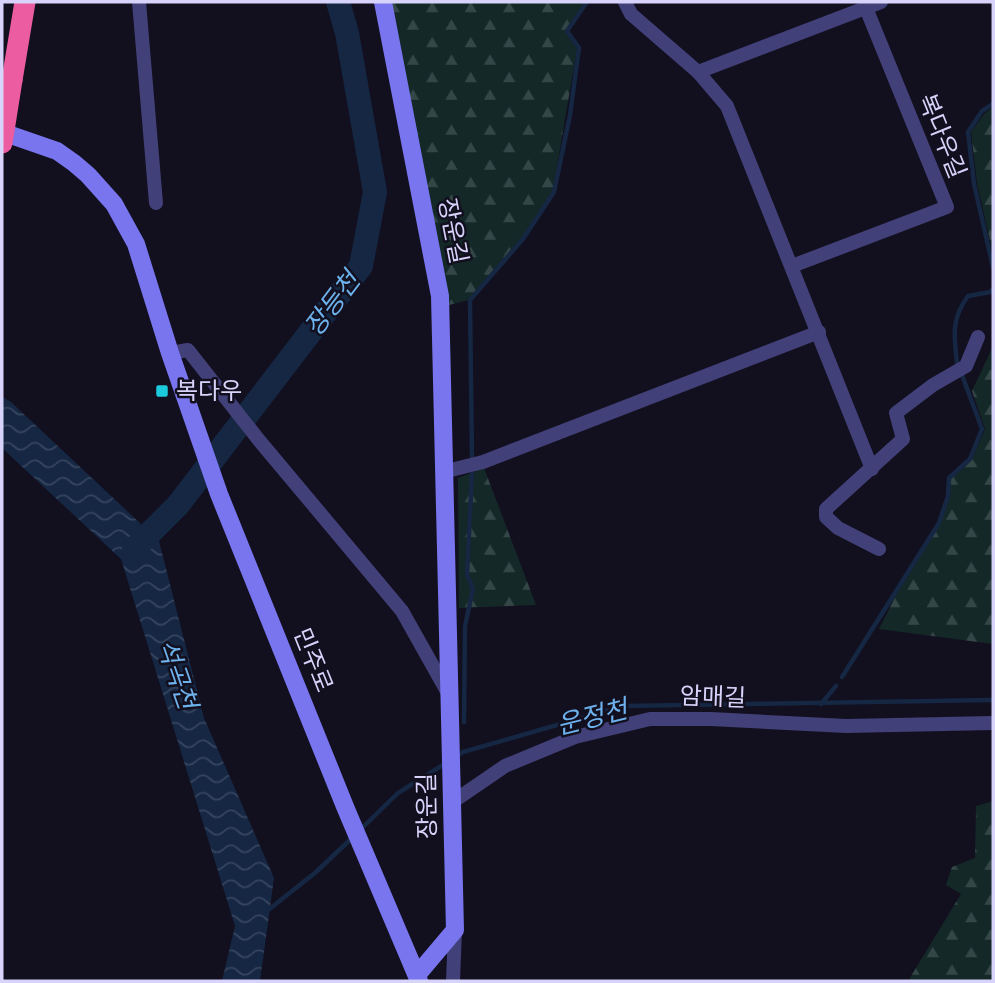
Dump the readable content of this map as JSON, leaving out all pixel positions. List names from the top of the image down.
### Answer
{
  "streets": {
    "street": [
      "복다우길",
      "장운길",
      "민주로",
      "암매길"
    ]
  },
  "crossings": [
    ["장운길", "암매길"]
  ],
  "water": ["장등천", "석곡천", "운정천"],
  "places": {
    "transit": ["복다우"]
  }
}
